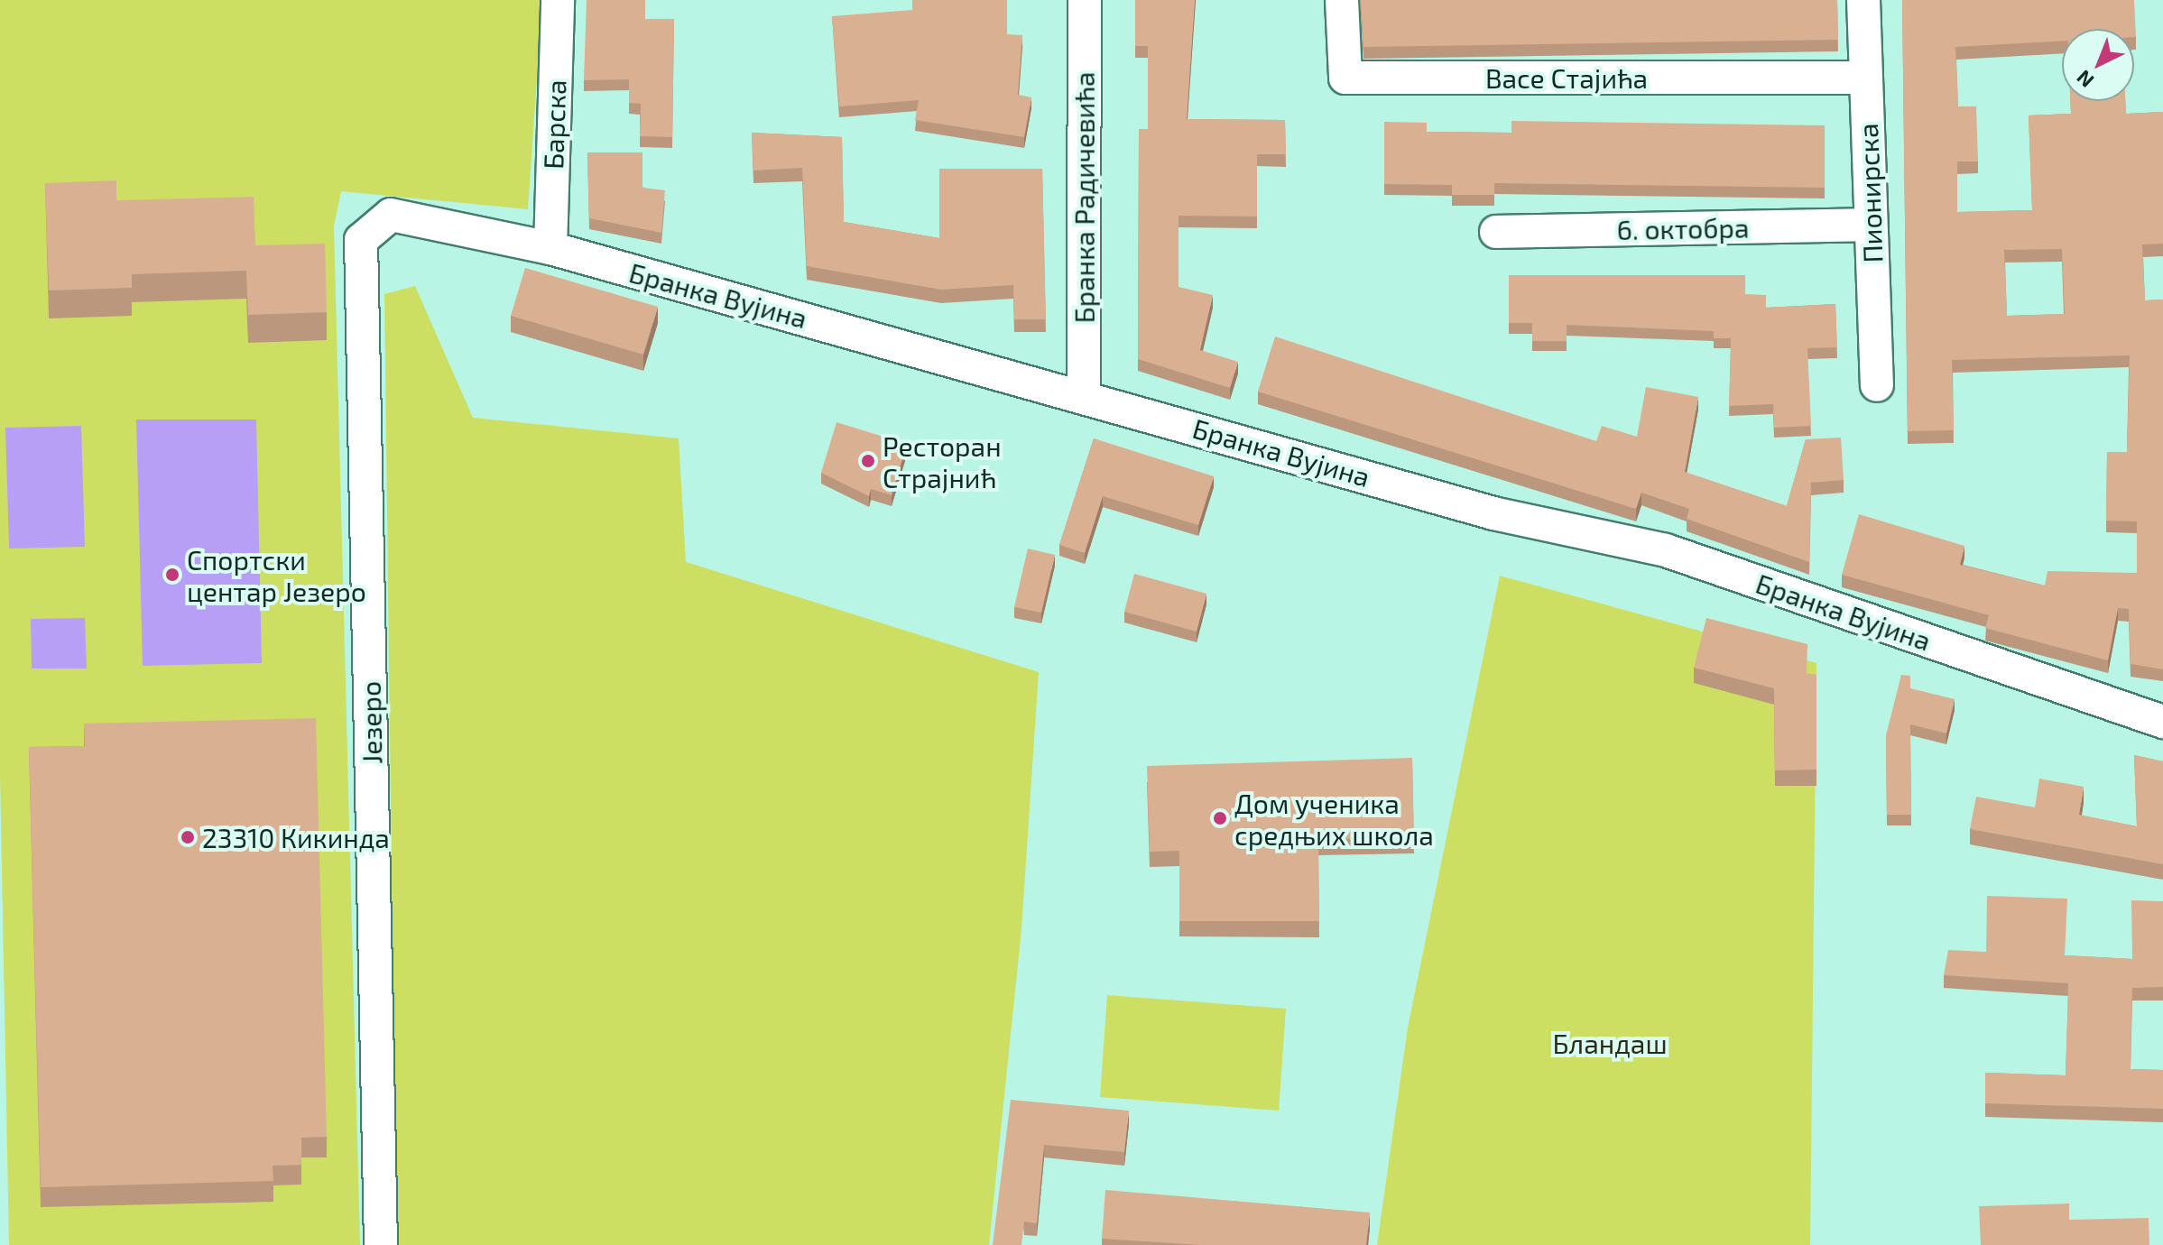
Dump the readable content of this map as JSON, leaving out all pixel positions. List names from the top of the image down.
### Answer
{
  "streets": {
    "street": [
      "Васе Стајића",
      "Барска",
      "Пионирска",
      "Бранка Радичевића",
      "6. октобра",
      "Бранка Вујина",
      "Језеро"
    ]
  },
  "crossings": [
    ["Васе Стајића", "Пионирска"],
    ["Барска", "Бранка Вујина"],
    ["Пионирска", "6. октобра"],
    ["Бранка Радичевића", "Бранка Вујина"],
    ["Бранка Вујина", "Језеро"]
  ],
  "parks": ["Бландаш"],
  "places": [
    "Ресторан Страјнић",
    "Спортски центар Језеро",
    "Дом ученика средњих школа",
    "23310 Кикинда"
  ],
  "north": "bottom left"
}
